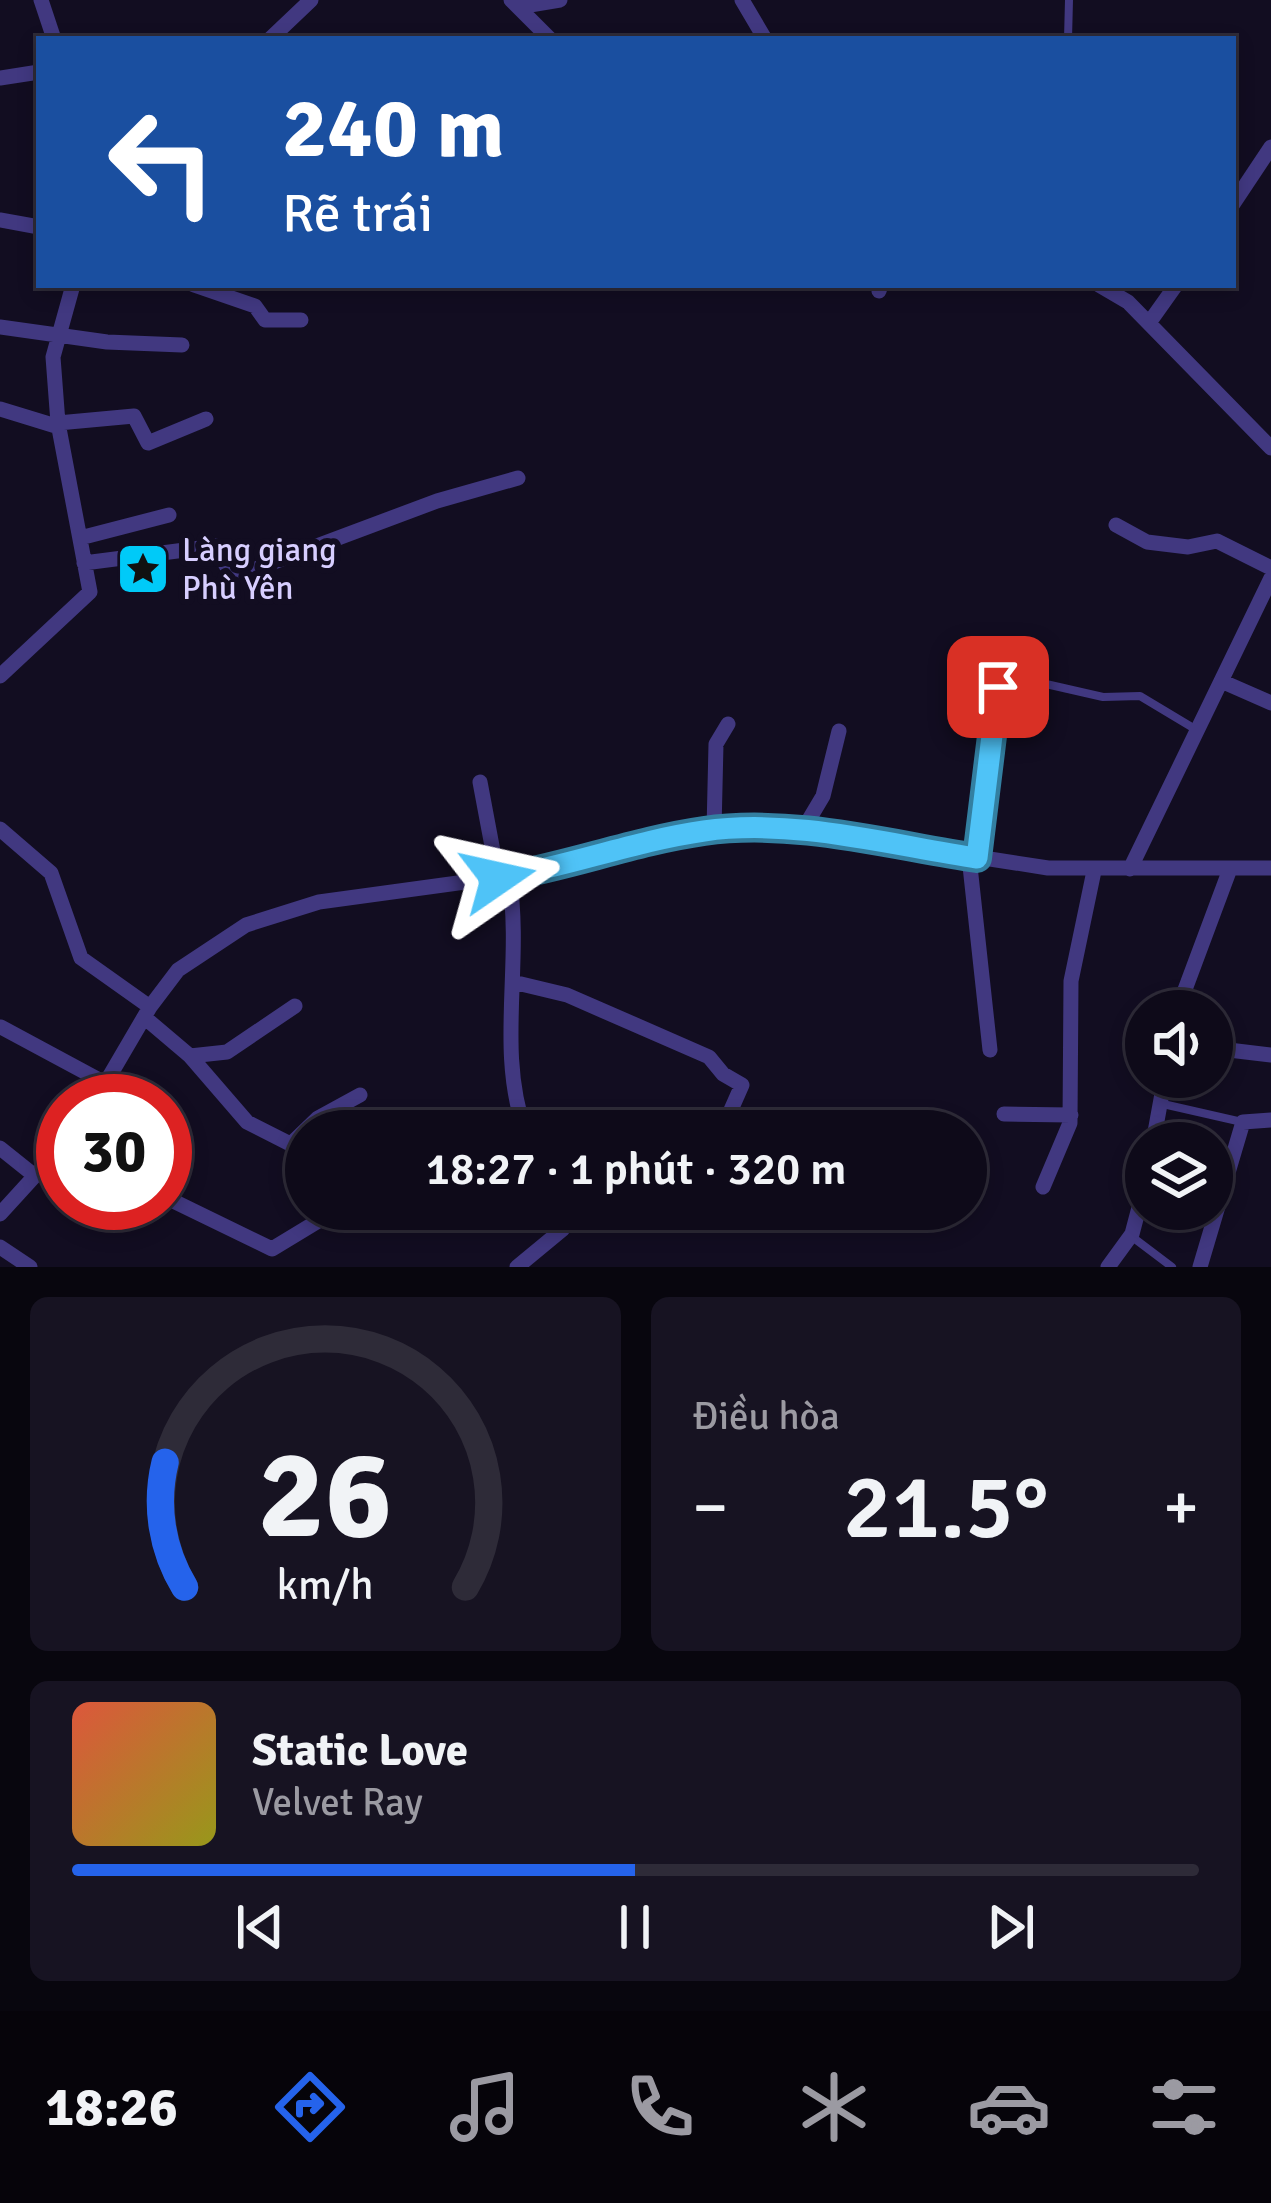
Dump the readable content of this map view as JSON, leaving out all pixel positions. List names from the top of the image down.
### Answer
{
  "places": {
    "place": ["Làng giang Phù Yên"]
  },
  "page": {
    "turn": ["240 m", "Rẽ trái"],
    "limit": "30",
    "trip": "18:27 · 1 phút · 320 m",
    "tile": "Điều hòa",
    "heat": ["−", "21.5°", "+"],
    "song": ["Static Love", "Velvet Ray"],
    "tabs": "18:26",
    "gauge": ["26", "km/h"]
  }
}
